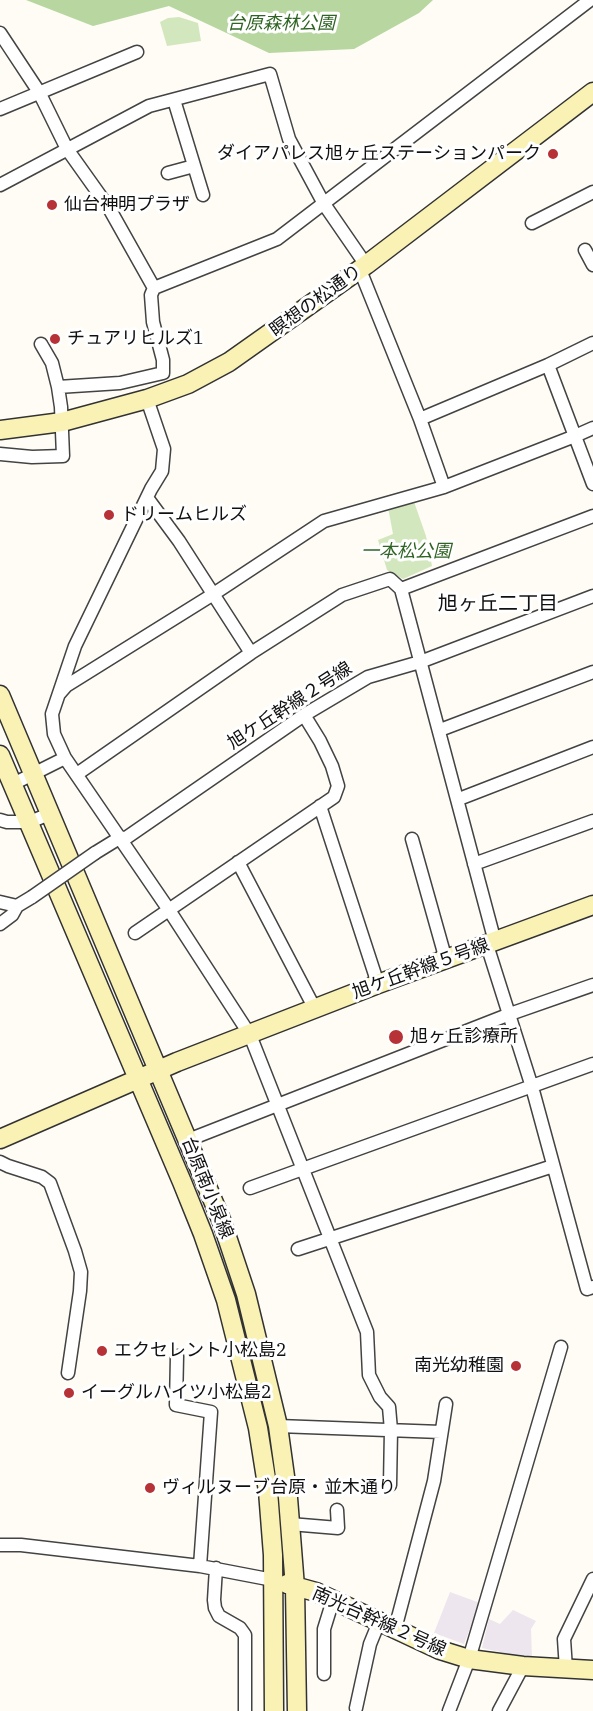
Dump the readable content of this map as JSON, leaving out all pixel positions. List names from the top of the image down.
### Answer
{
  "streets": {
    "street": [
      "瞑想の松通り",
      "旭ケ丘幹線２号線",
      "旭ケ丘幹線５号線",
      "台原南小泉線",
      "南光台幹線２号線"
    ]
  },
  "crossings": [
    ["旭ケ丘幹線５号線", "台原南小泉線"],
    ["台原南小泉線", "南光台幹線２号線"]
  ],
  "districts": ["旭ヶ丘二丁目"],
  "parks": ["台原森林公園", "一本松公園"],
  "places": [
    "ダイアパレス旭ヶ丘ステーションパーク",
    "仙台神明プラザ",
    "チュアリヒルズ1",
    "ドリームヒルズ",
    "旭ヶ丘診療所",
    "エクセレント小松島2",
    "南光幼稚園",
    "イーグルハイツ小松島2",
    "ヴィルヌーブ台原・並木通り"
  ]
}
